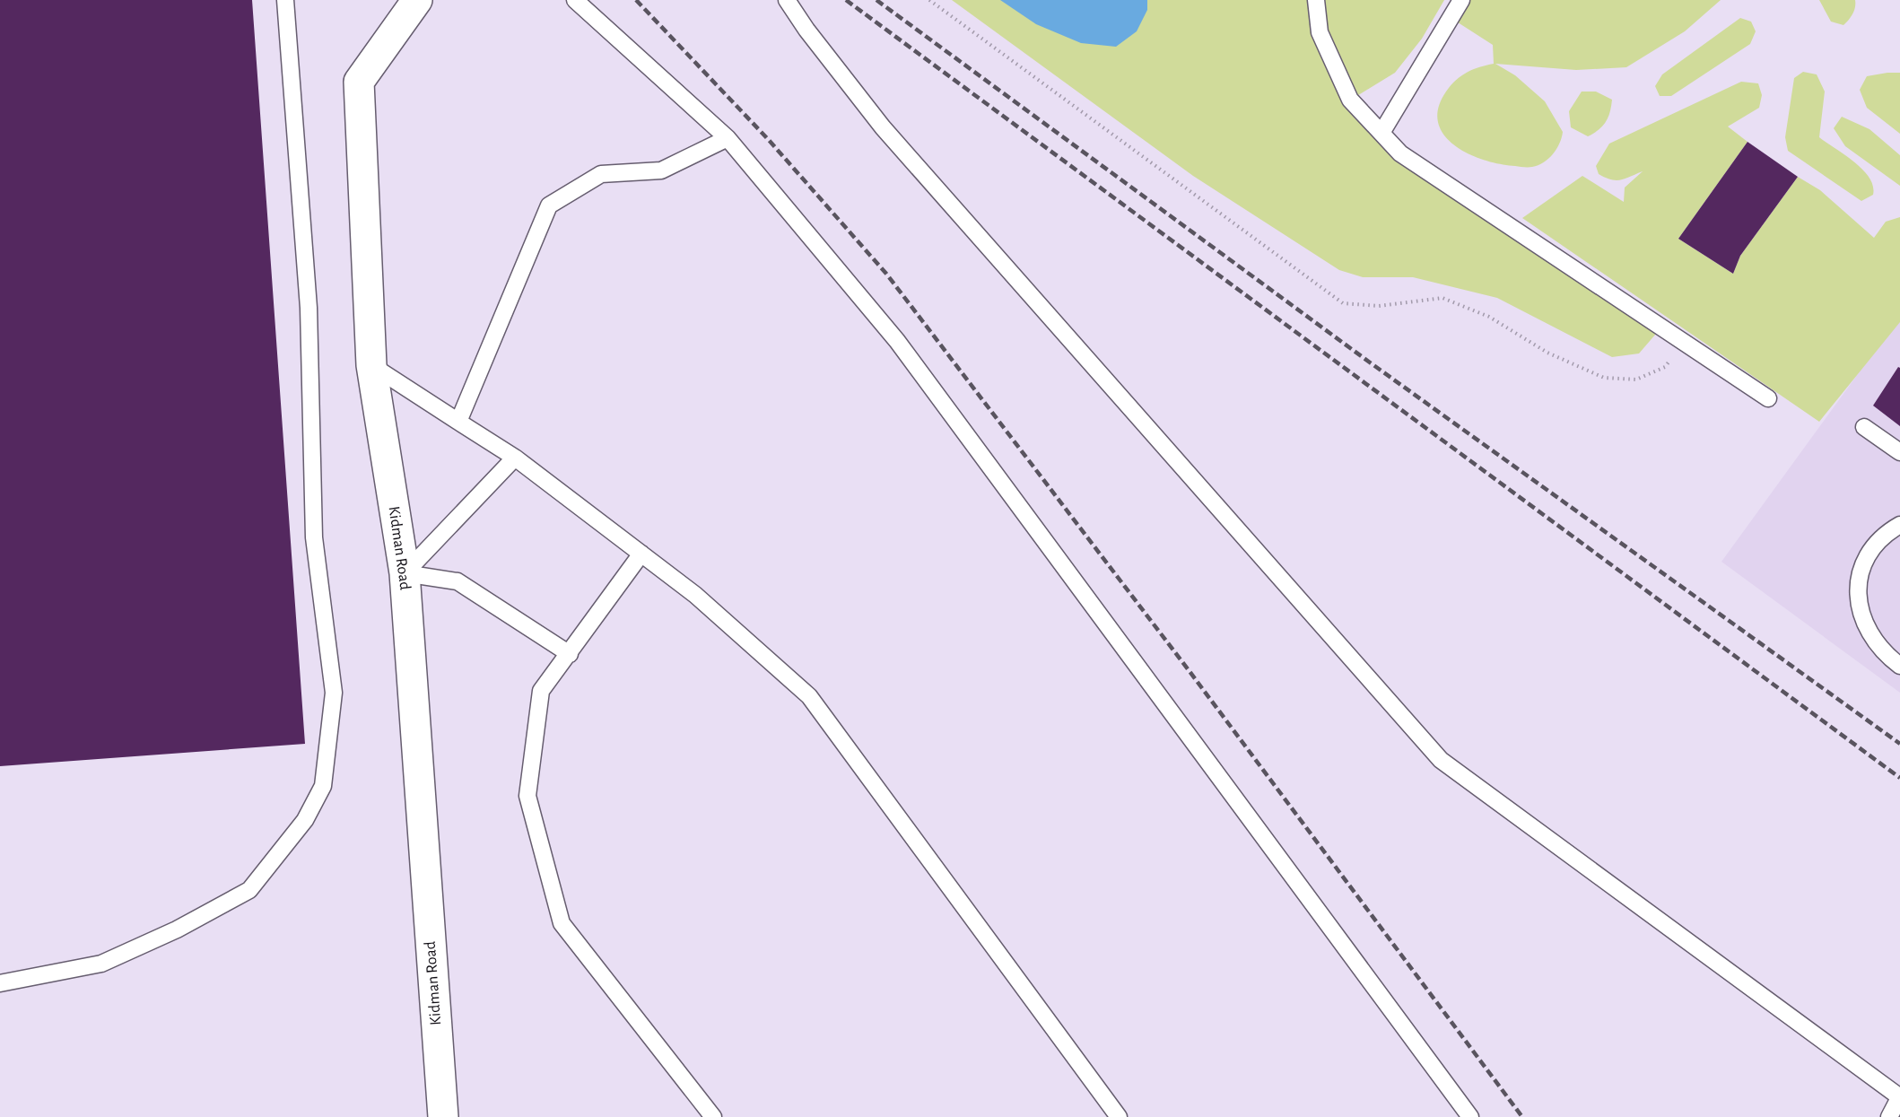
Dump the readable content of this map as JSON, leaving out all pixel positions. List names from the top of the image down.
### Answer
{
  "streets": {
    "street": ["Kidman Road"]
  }
}
